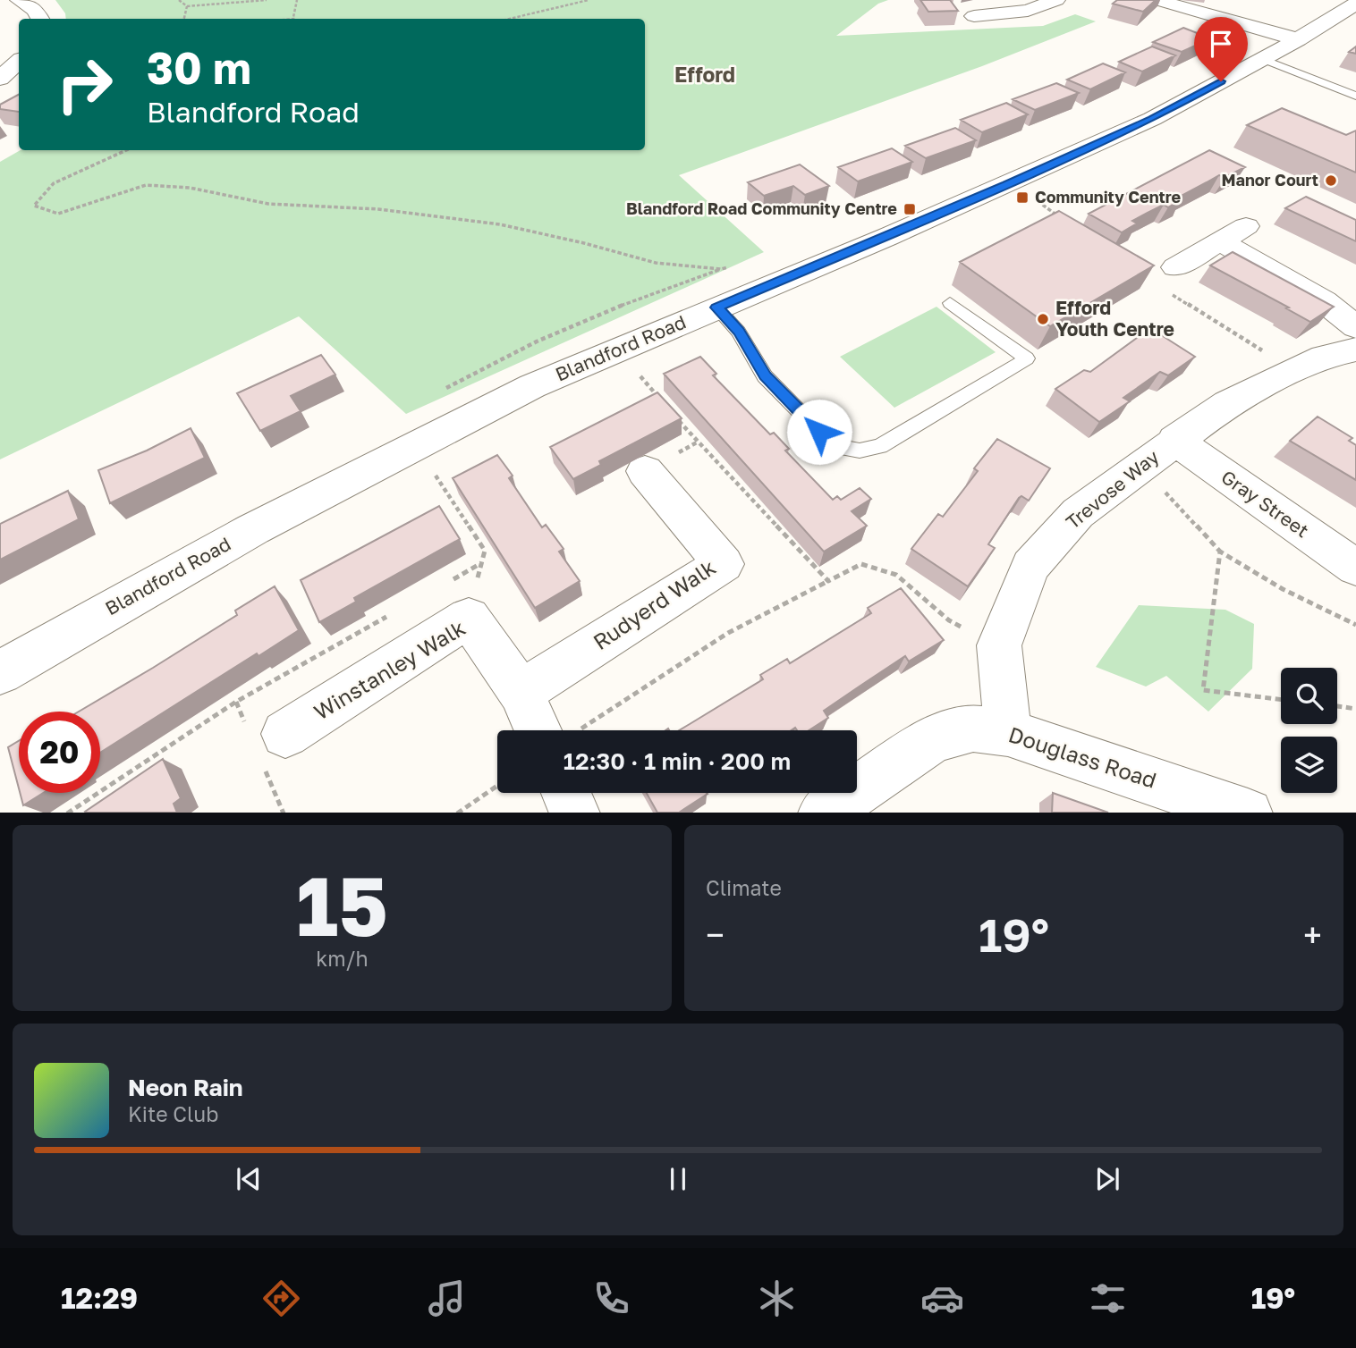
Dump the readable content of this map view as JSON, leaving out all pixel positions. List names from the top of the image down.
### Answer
{
  "streets": {
    "street": [
      "Blandford Road",
      "Trevose Way",
      "Gray Street",
      "Rudyerd Walk",
      "Winstanley Walk",
      "Douglass Road"
    ]
  },
  "crossings": [
    ["Trevose Way", "Gray Street"],
    ["Trevose Way", "Douglass Road"],
    ["Rudyerd Walk", "Winstanley Walk"]
  ],
  "districts": ["Efford"],
  "places": {
    "other": ["Manor Court", "Efford Youth Centre"],
    "transit": ["Community Centre", "Blandford Road Community Centre"]
  },
  "page": {
    "turn": ["30 m", "Blandford Road"],
    "limit": "20",
    "trip": "12:30 · 1 min · 200 m",
    "tile": [
      ["15", "km/h"],
      "Climate"
    ],
    "heat": ["−", "19°", "+"],
    "song": ["Neon Rain", "Kite Club"],
    "tabs": ["12:29", "19°"]
  }
}
